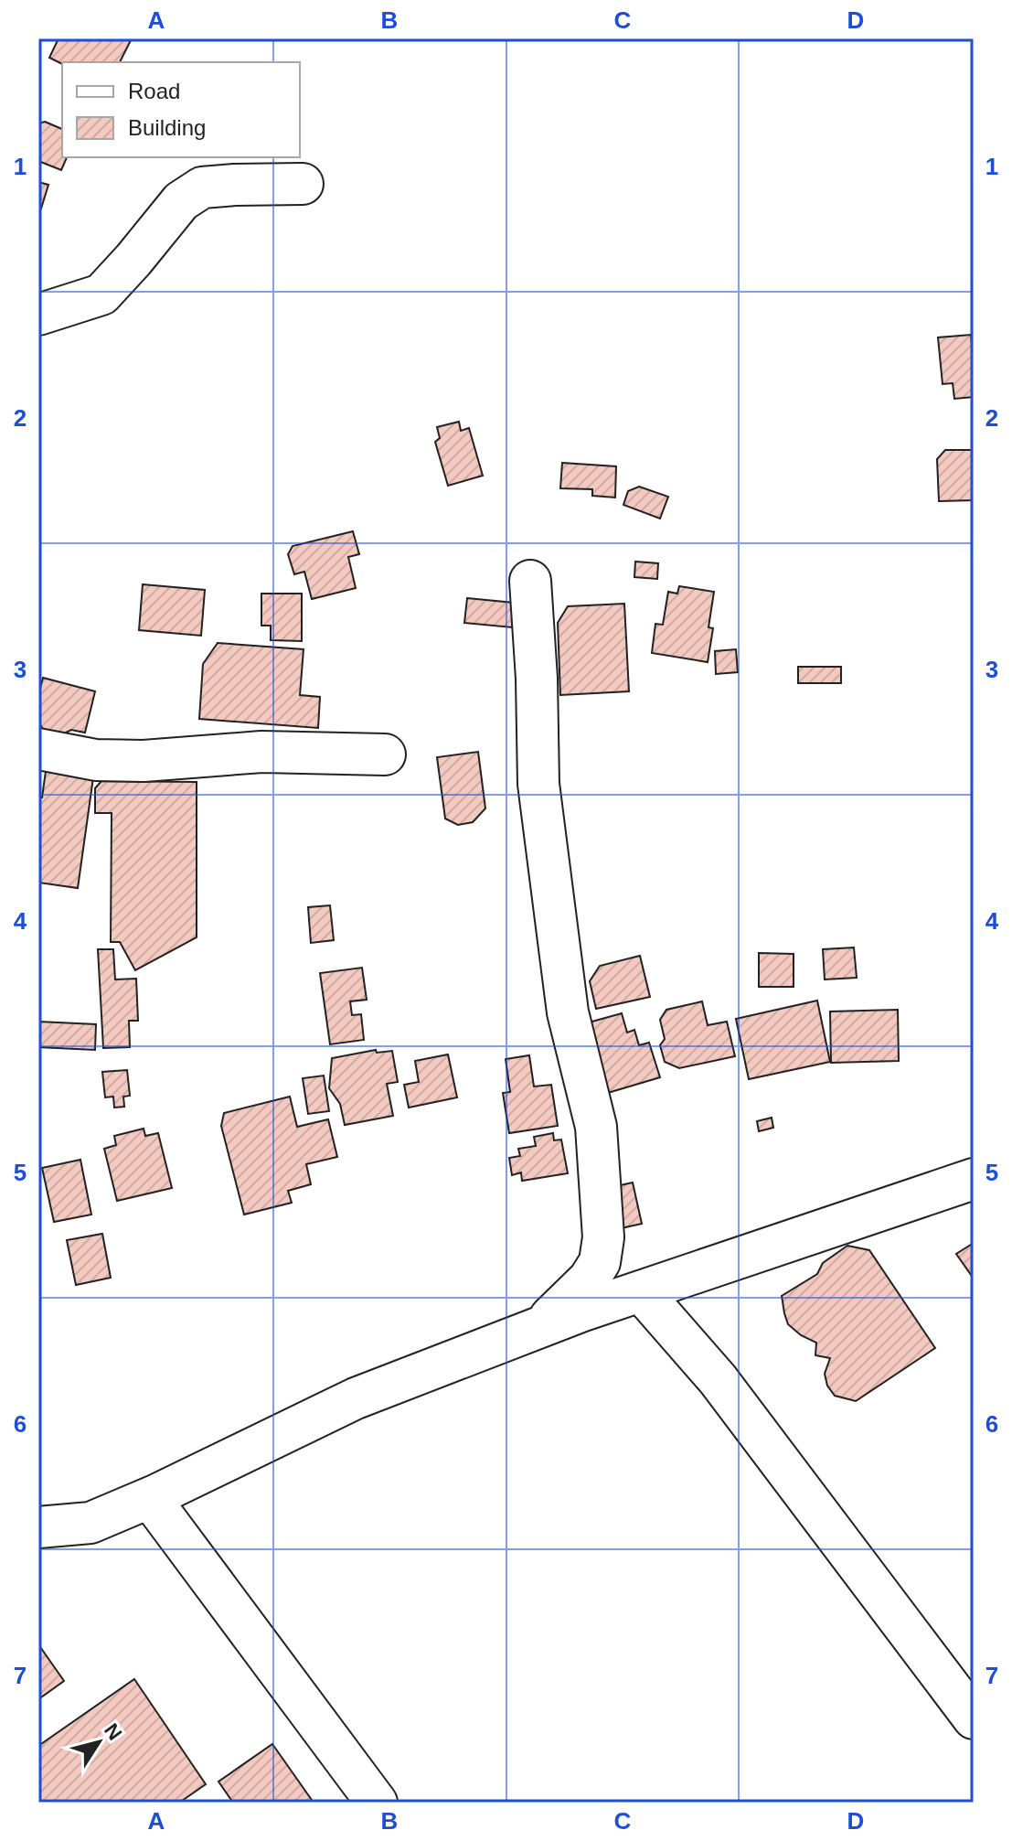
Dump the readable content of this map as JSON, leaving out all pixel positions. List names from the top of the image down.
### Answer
{
  "legend": ["Road", "Building"],
  "north": "top right",
  "grid": {
    "columns": [
      "A",
      "B",
      "C",
      "D"
    ],
    "rows": [
      "1",
      "2",
      "3",
      "4",
      "5",
      "6",
      "7"
    ]
  }
}
